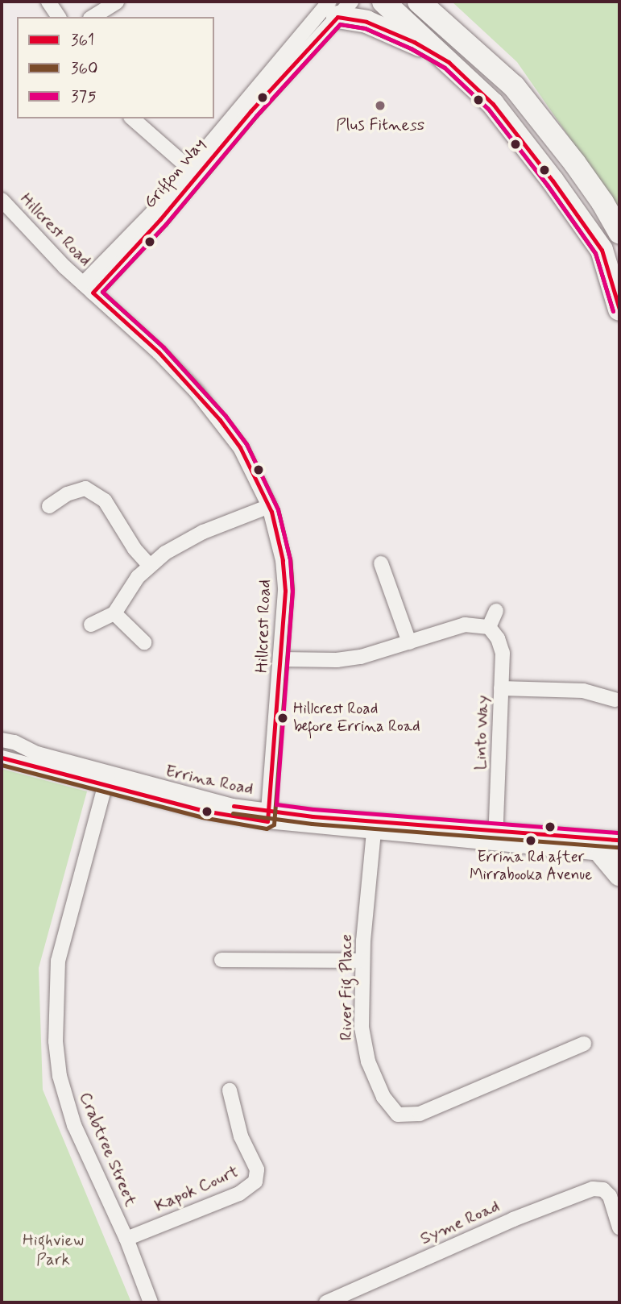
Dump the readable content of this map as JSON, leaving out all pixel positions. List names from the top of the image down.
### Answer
{
  "streets": {
    "street": [
      "Griffon Way",
      "Hillcrest Road",
      "Linto Way",
      "Errina Road",
      "River Fig Place",
      "Crabtree Street",
      "Kapok Court",
      "Syme Road"
    ]
  },
  "crossings": [
    ["Griffon Way", "Hillcrest Road"],
    ["Hillcrest Road", "Errina Road"],
    ["Linto Way", "Errina Road"],
    ["Errina Road", "River Fig Place"],
    ["Errina Road", "Crabtree Street"],
    ["Crabtree Street", "Kapok Court"]
  ],
  "parks": ["Highview Park"],
  "places": ["Plus Fitness", "Hillcrest Road before Errina Road", "Errina Rd after Mirrabooka Avenue"],
  "lines": ["transit line 361", "transit line 360", "transit line 375"],
  "legend": ["361", "360", "375"]
}
